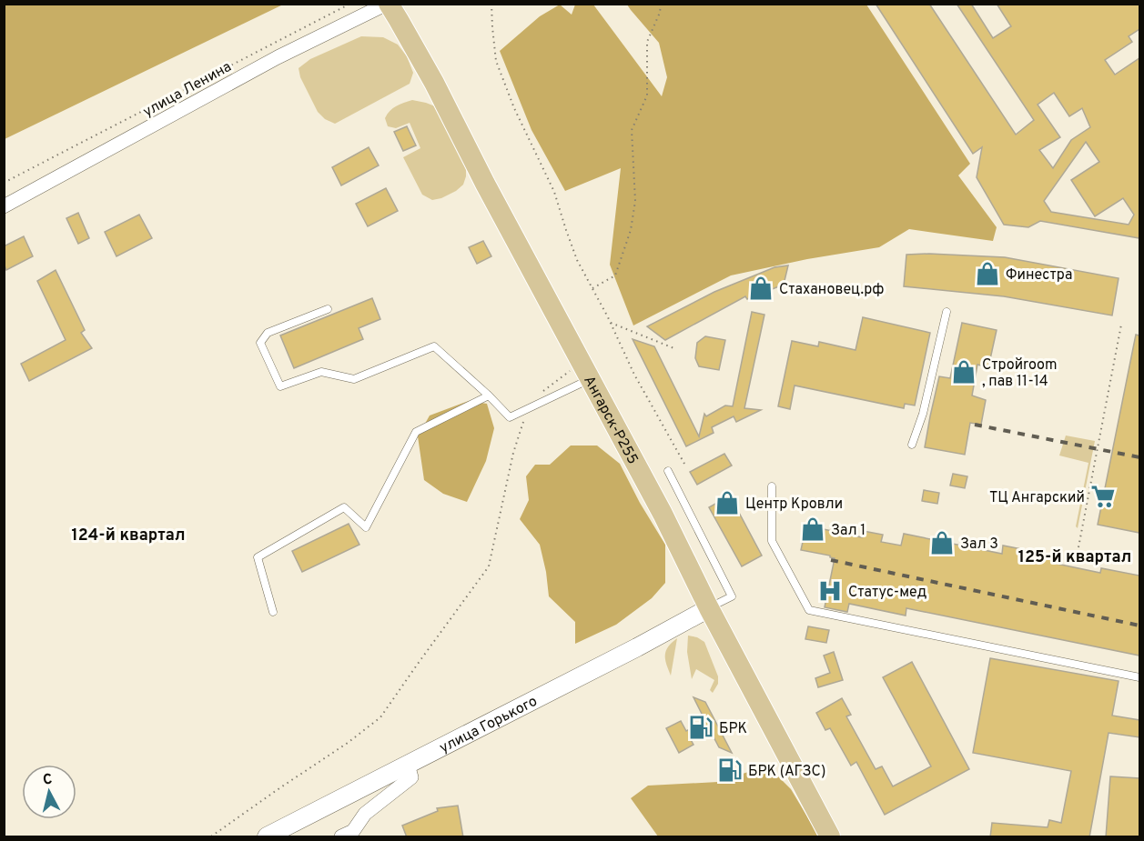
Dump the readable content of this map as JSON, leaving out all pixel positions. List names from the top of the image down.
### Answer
{
  "streets": {
    "main road": ["Ангарск-Р255"],
    "street": ["улица Ленина", "улица Горького"]
  },
  "crossings": [
    ["улица Ленина", "Ангарск-Р255"],
    ["Ангарск-Р255", "улица Горького"]
  ],
  "districts": ["124-й квартал", "125-й квартал"],
  "places": {
    "shop": [
      "Финестра",
      "Стахановец.рф",
      "Стройroom , пав 11-14",
      "Центр Кровли",
      "Зал 1",
      "Зал 3"
    ],
    "supermarket": ["ТЦ Ангарский"],
    "hospital": ["Статус-мед"],
    "fuel station": ["БРК", "БРК (АГЗС)"]
  },
  "north": "top"
}
